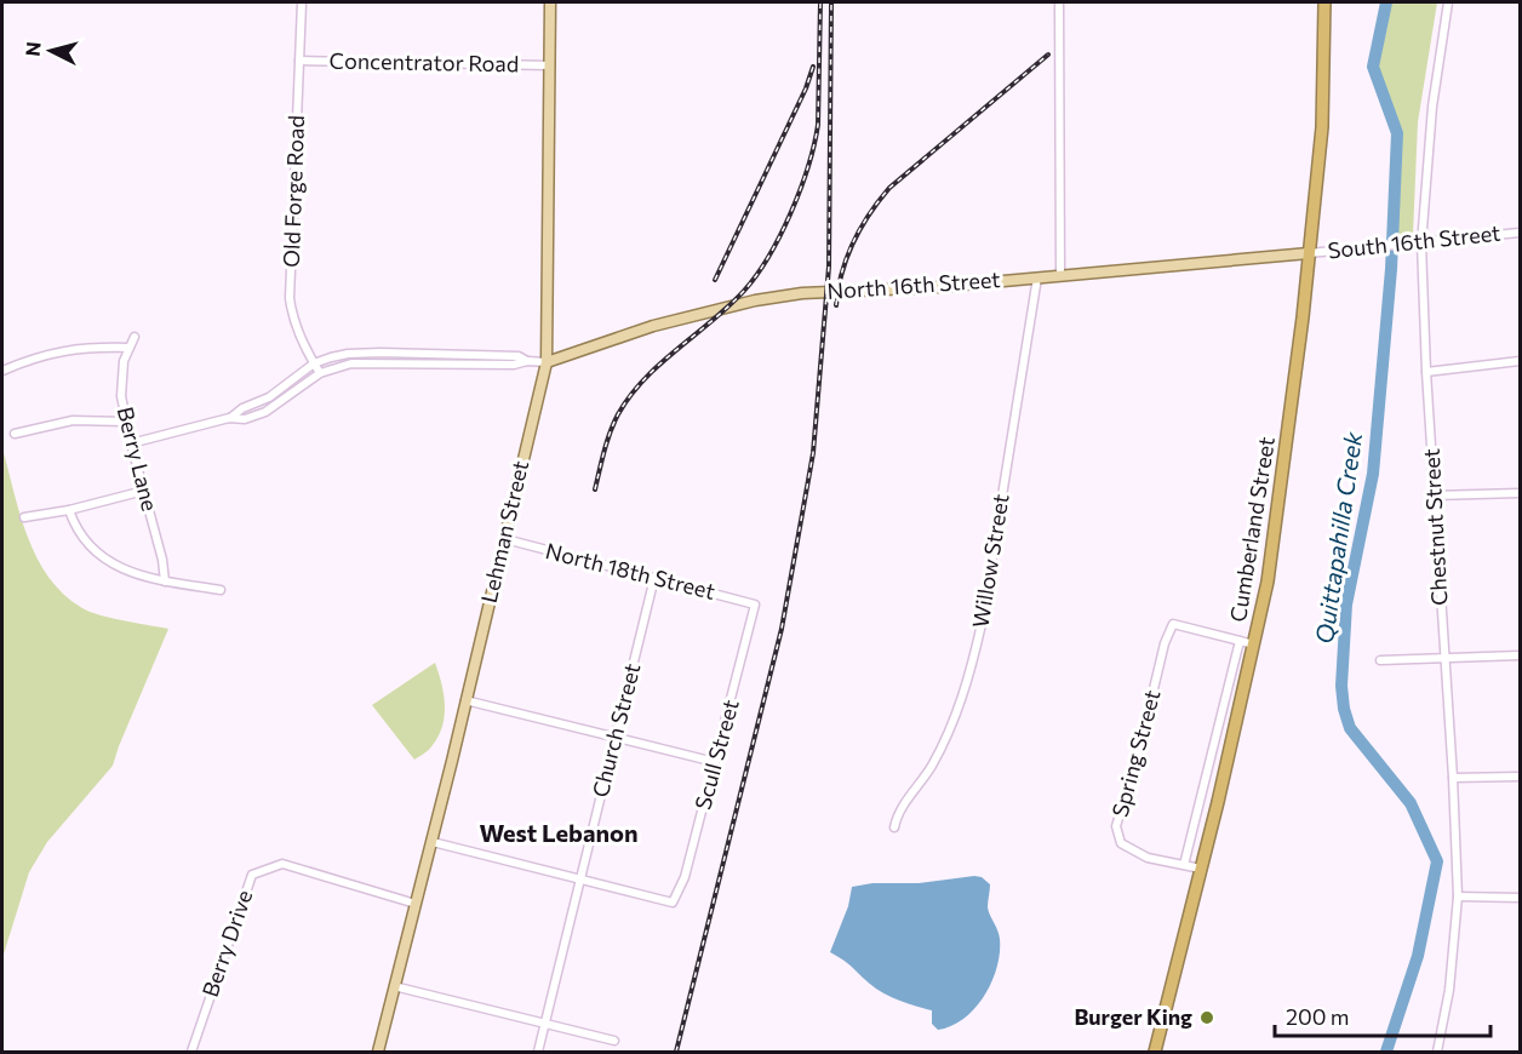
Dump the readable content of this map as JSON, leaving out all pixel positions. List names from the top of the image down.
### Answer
{
  "streets": {
    "highway": ["Cumberland Street"],
    "main road": ["North 16th Street", "Lehman Street"],
    "street": [
      "Concentrator Road",
      "Old Forge Road",
      "South 16th Street",
      "Berry Lane",
      "Chestnut Street",
      "Willow Street",
      "North 18th Street",
      "Church Street",
      "Spring Street",
      "Scull Street",
      "Berry Drive"
    ]
  },
  "crossings": [
    ["Concentrator Road", "Old Forge Road"],
    ["Concentrator Road", "Lehman Street"],
    ["Old Forge Road", "North 16th Street"],
    ["South 16th Street", "North 16th Street"],
    ["South 16th Street", "Chestnut Street"],
    ["South 16th Street", "Cumberland Street"],
    ["North 16th Street", "Berry Lane"],
    ["North 16th Street", "Cumberland Street"],
    ["North 16th Street", "Lehman Street"],
    ["North 16th Street", "Willow Street"],
    ["Cumberland Street", "Spring Street"],
    ["Lehman Street", "North 18th Street"],
    ["Lehman Street", "Berry Drive"],
    ["North 18th Street", "Church Street"],
    ["North 18th Street", "Scull Street"],
    ["Church Street", "Scull Street"]
  ],
  "districts": ["West Lebanon"],
  "water": ["Quittapahilla Creek"],
  "places": ["Burger King"],
  "scale_bar": "200 m",
  "north": "left"
}
